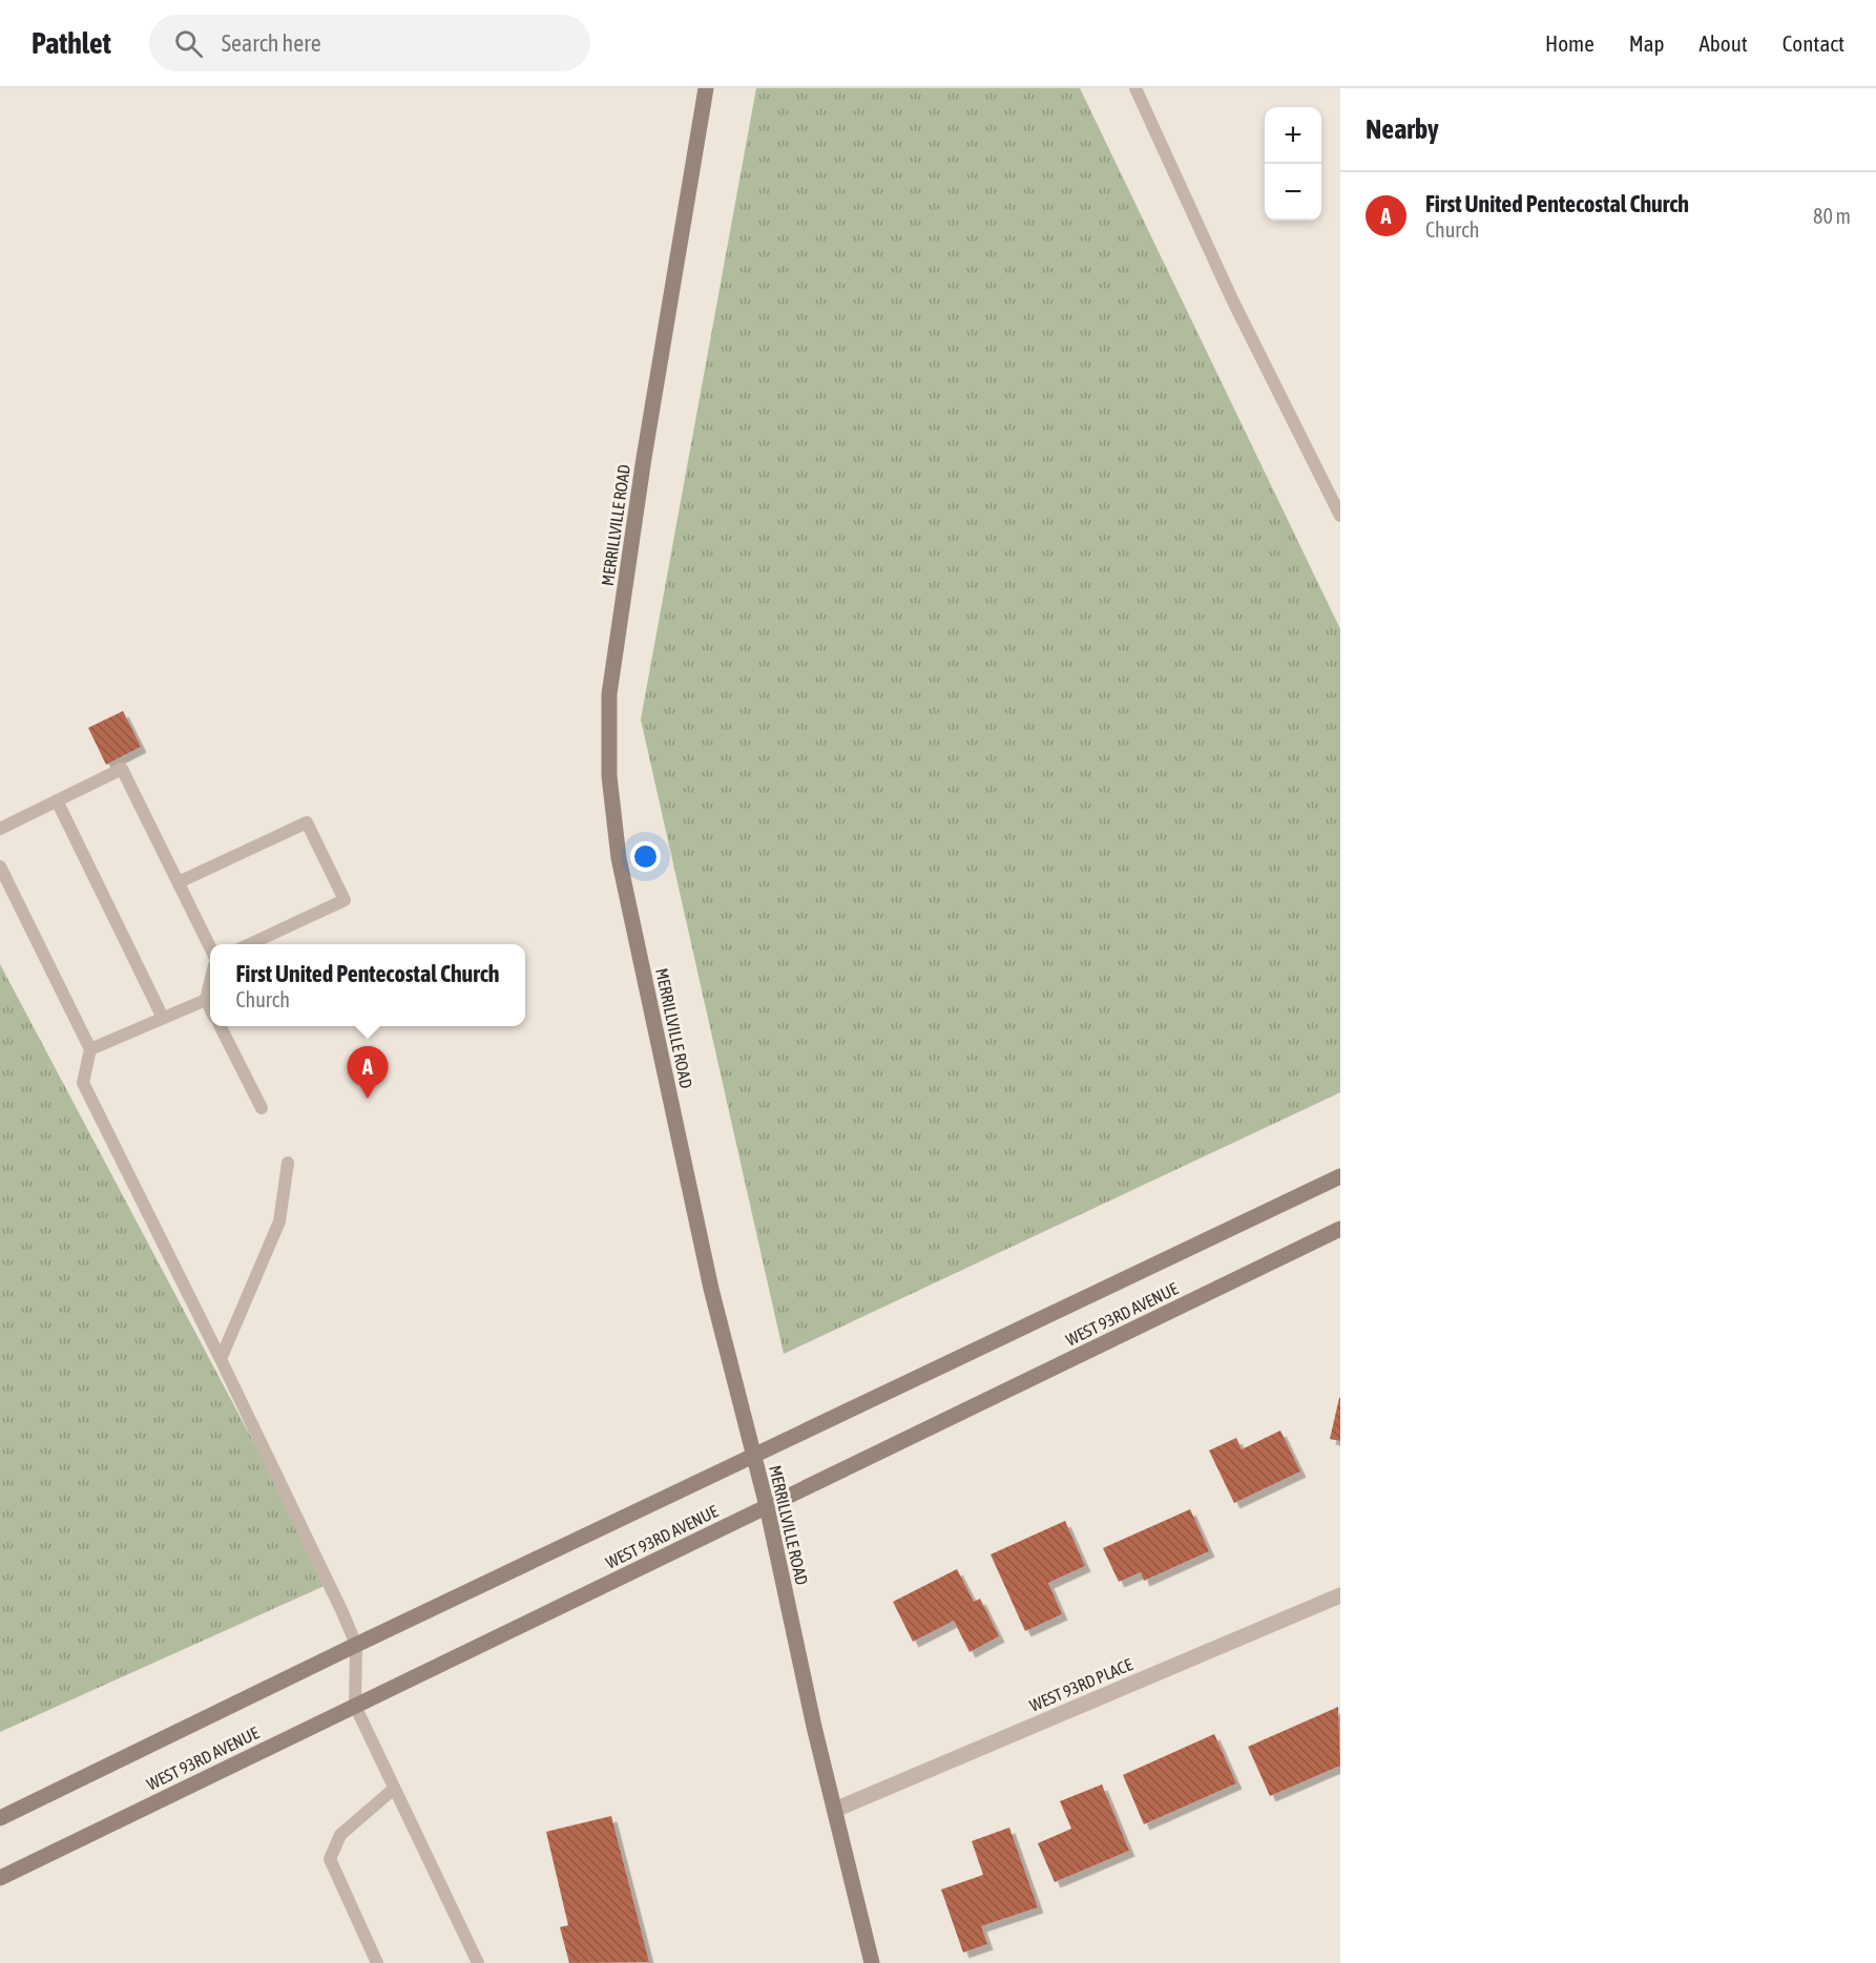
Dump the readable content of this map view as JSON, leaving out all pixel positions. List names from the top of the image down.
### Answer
{
  "streets": {
    "street": ["MERRILLVILLE ROAD", "WEST 93RD AVENUE", "WEST 93RD PLACE"]
  },
  "crossings": [
    ["MERRILLVILLE ROAD", "WEST 93RD AVENUE"],
    ["MERRILLVILLE ROAD", "WEST 93RD PLACE"]
  ],
  "page": {
    "header": "Pathlet",
    "search": "Search here",
    "nav": [
      "Home",
      "Map",
      "About",
      "Contact"
    ],
    "heading": "Nearby",
    "map_buttons": ["+", "−"],
    "list": [
      {
        "mark": "A",
        "name": "First United Pentecostal Church",
        "note": "Church",
        "value": "80 m"
      }
    ],
    "popup": ["First United Pentecostal Church", "Church"],
    "pins": "A"
  }
}
